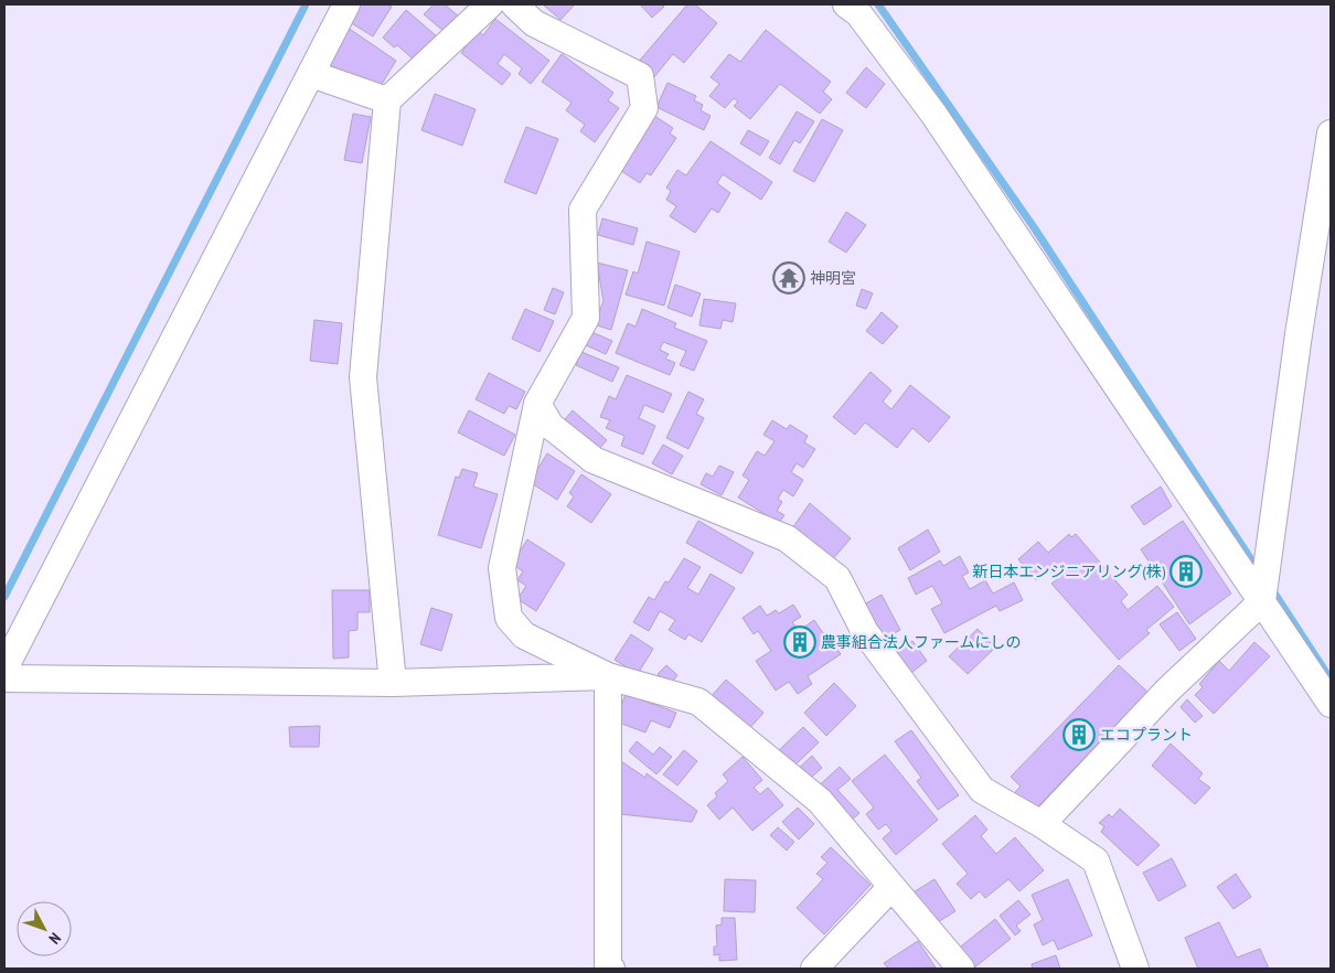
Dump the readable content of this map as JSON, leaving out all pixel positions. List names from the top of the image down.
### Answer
{
  "places": {
    "temple": ["神明宮"],
    "building": ["新日本エンジニアリング(株)", "農事組合法人ファームにしの", "エコプラント"]
  },
  "north": "bottom right"
}
